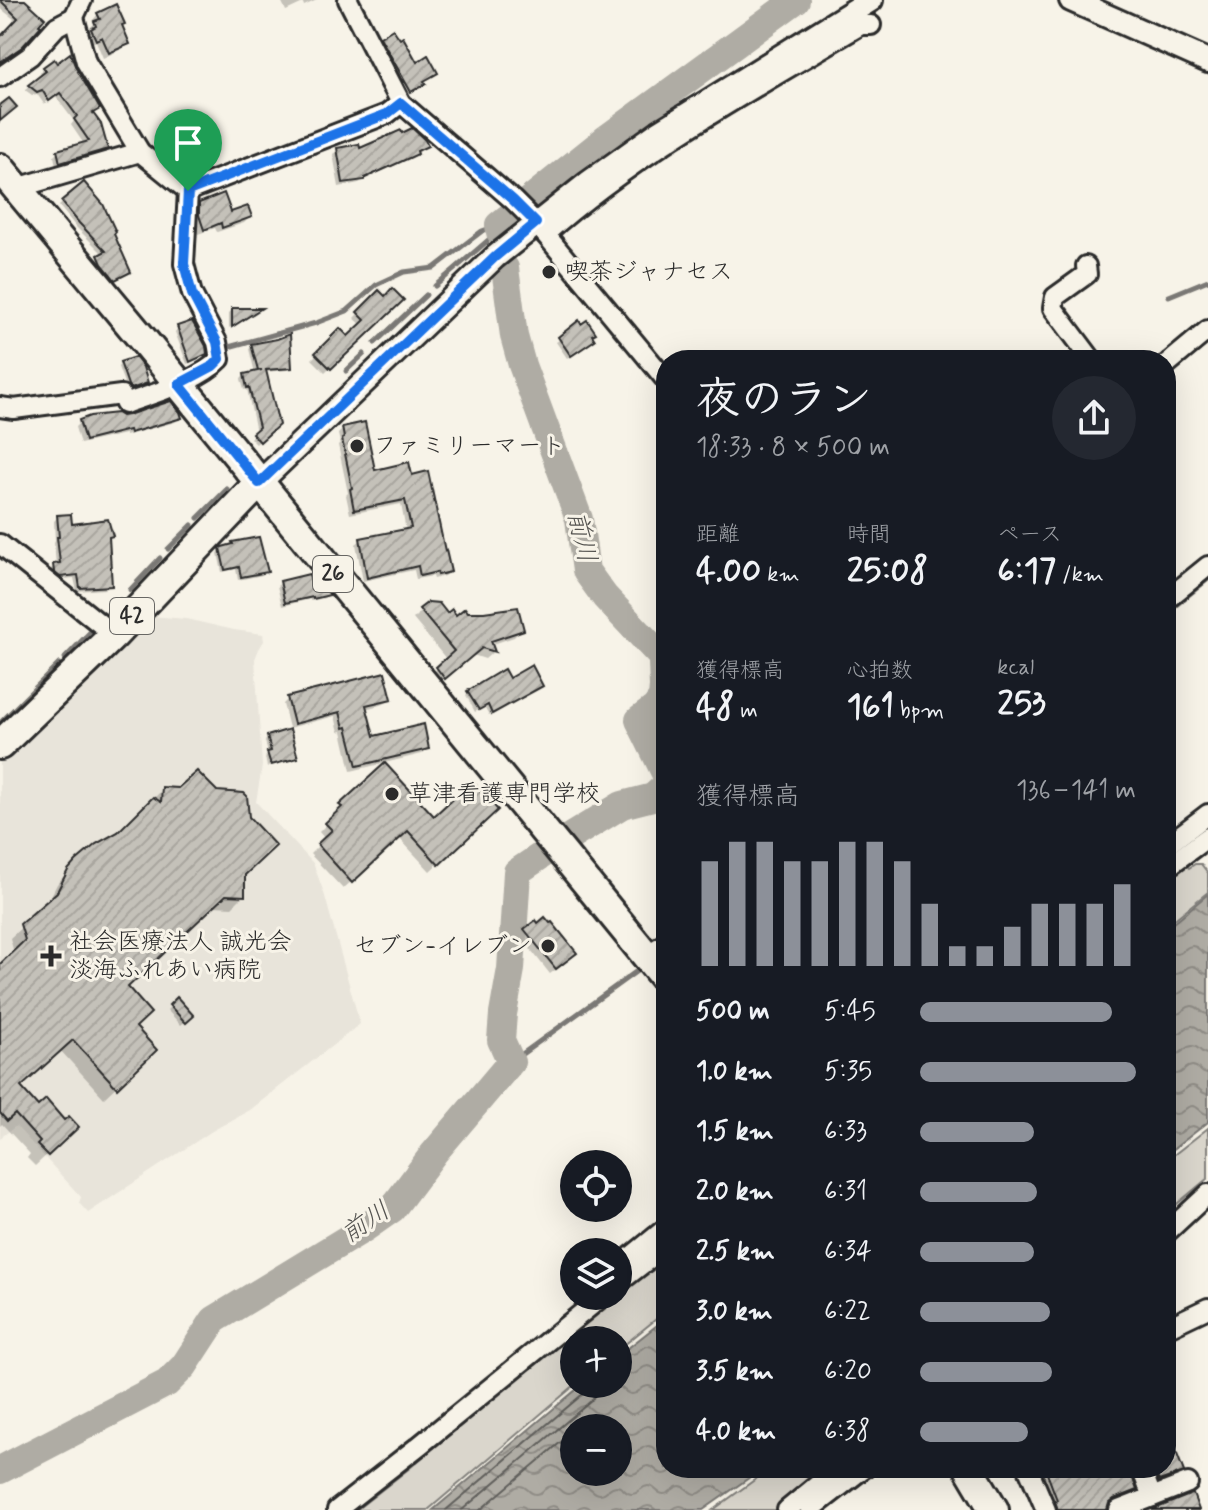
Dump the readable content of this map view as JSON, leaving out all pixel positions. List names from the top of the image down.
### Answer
{
  "streets": {
    "main road": ["26", "42"]
  },
  "crossings": [
    ["26", "42"]
  ],
  "water": ["前川"],
  "places": {
    "other": [
      "喫茶ジャナセス",
      "ファミリーマート",
      "草津看護専門学校",
      "セブン-イレブン"
    ],
    "health": ["社会医療法人 誠光会 淡海ふれあい病院"]
  },
  "page": {
    "heading": ["夜のラン", "18:33 · 8 × 500 m"],
    "stats": [
      ["距離", "4.00 km"],
      ["時間", "25:08"],
      ["ペース", "6:17 /km"],
      ["獲得標高", "48 m"],
      ["心拍数", "161 bpm"],
      ["kcal", "253"]
    ],
    "chart": ["獲得標高", "136–141 m"],
    "list": [
      {
        "name": "500 m",
        "note": "5:45"
      },
      {
        "name": "1.0 km",
        "note": "5:35"
      },
      {
        "name": "1.5 km",
        "note": "6:33"
      },
      {
        "name": "2.0 km",
        "note": "6:31"
      },
      {
        "name": "2.5 km",
        "note": "6:34"
      },
      {
        "name": "3.0 km",
        "note": "6:22"
      },
      {
        "name": "3.5 km",
        "note": "6:20"
      },
      {
        "name": "4.0 km",
        "note": "6:38"
      }
    ],
    "map_buttons": ["+", "−"]
  }
}
